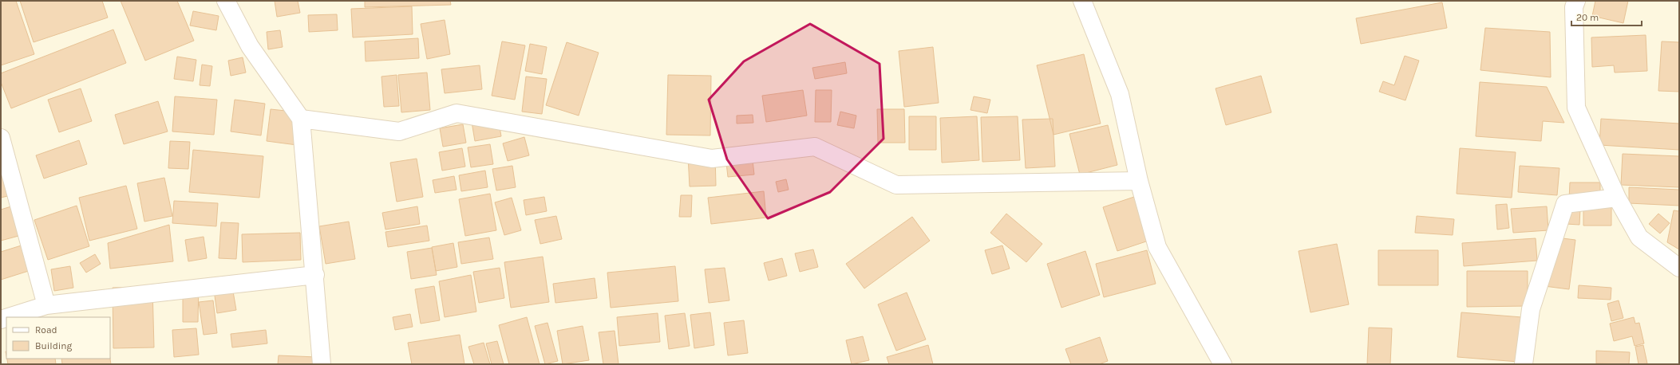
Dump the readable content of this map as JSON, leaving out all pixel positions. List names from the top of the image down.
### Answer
{
  "legend": ["Road", "Building"],
  "scale_bar": "20 m"
}
